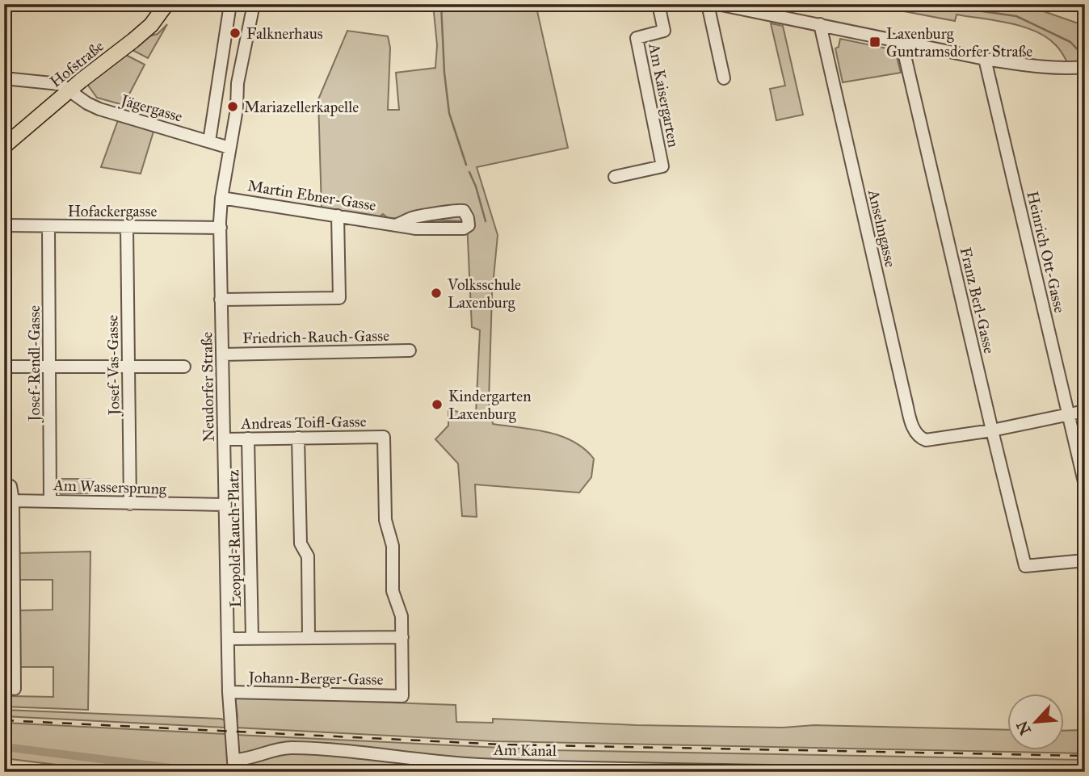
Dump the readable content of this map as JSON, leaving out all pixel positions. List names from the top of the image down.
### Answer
{
  "streets": {
    "main road": ["Hofstraße"],
    "street": [
      "Am Kaisergarten",
      "Jägergasse",
      "Martin Ebner-Gasse",
      "Hofackergasse",
      "Anselmgasse",
      "Heinrich Ott-Gasse",
      "Franz Berl-Gasse",
      "Friedrich-Rauch-Gasse",
      "Josef-Rendl-Gasse",
      "Josef-Vas-Gasse",
      "Neudorfer Straße",
      "Andreas Toifl-Gasse",
      "Am Wassersprung",
      "Leopold-Rauch-Platz",
      "Johann-Berger-Gasse",
      "Am Kanal"
    ]
  },
  "crossings": [
    ["Hofstraße", "Jägergasse"],
    ["Jägergasse", "Neudorfer Straße"],
    ["Martin Ebner-Gasse", "Neudorfer Straße"],
    ["Hofackergasse", "Josef-Rendl-Gasse"],
    ["Hofackergasse", "Josef-Vas-Gasse"],
    ["Hofackergasse", "Neudorfer Straße"],
    ["Anselmgasse", "Franz Berl-Gasse"],
    ["Friedrich-Rauch-Gasse", "Neudorfer Straße"],
    ["Josef-Rendl-Gasse", "Am Wassersprung"],
    ["Josef-Vas-Gasse", "Am Wassersprung"],
    ["Neudorfer Straße", "Andreas Toifl-Gasse"],
    ["Neudorfer Straße", "Am Wassersprung"],
    ["Neudorfer Straße", "Johann-Berger-Gasse"],
    ["Neudorfer Straße", "Am Kanal"],
    ["Andreas Toifl-Gasse", "Leopold-Rauch-Platz"],
    ["Andreas Toifl-Gasse", "Johann-Berger-Gasse"]
  ],
  "places": {
    "other": [
      "Falknerhaus",
      "Mariazellerkapelle",
      "Volksschule Laxenburg",
      "Kindergarten Laxenburg"
    ],
    "transit": ["Laxenburg Guntramsdorfer Straße"]
  },
  "north": "bottom left"
}
